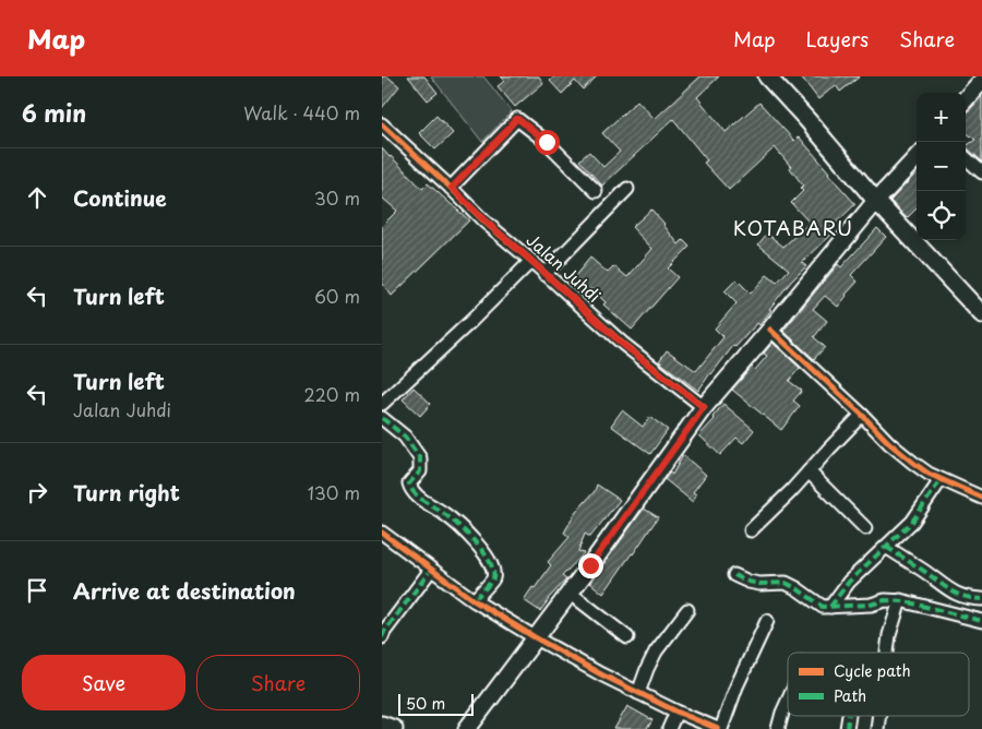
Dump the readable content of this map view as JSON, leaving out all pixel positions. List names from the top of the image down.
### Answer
{
  "streets": {
    "street": ["Jalan Juhdi"]
  },
  "districts": ["KOTABARU"],
  "legend": ["Cycle path", "Path"],
  "scale_bar": "50 m",
  "page": {
    "header": "Map",
    "nav": ["Map", "Layers", "Share"],
    "heading": ["6 min", "Walk · 440 m"],
    "map_buttons": ["+", "−"],
    "list": [
      ["Continue", "30 m"],
      ["Turn left", "60 m"],
      ["Turn left", "Jalan Juhdi", "220 m"],
      ["Turn right", "130 m"],
      "Arrive at destination"
    ],
    "buttons": ["Save", "Share"],
    "scale": "50 m"
  }
}
